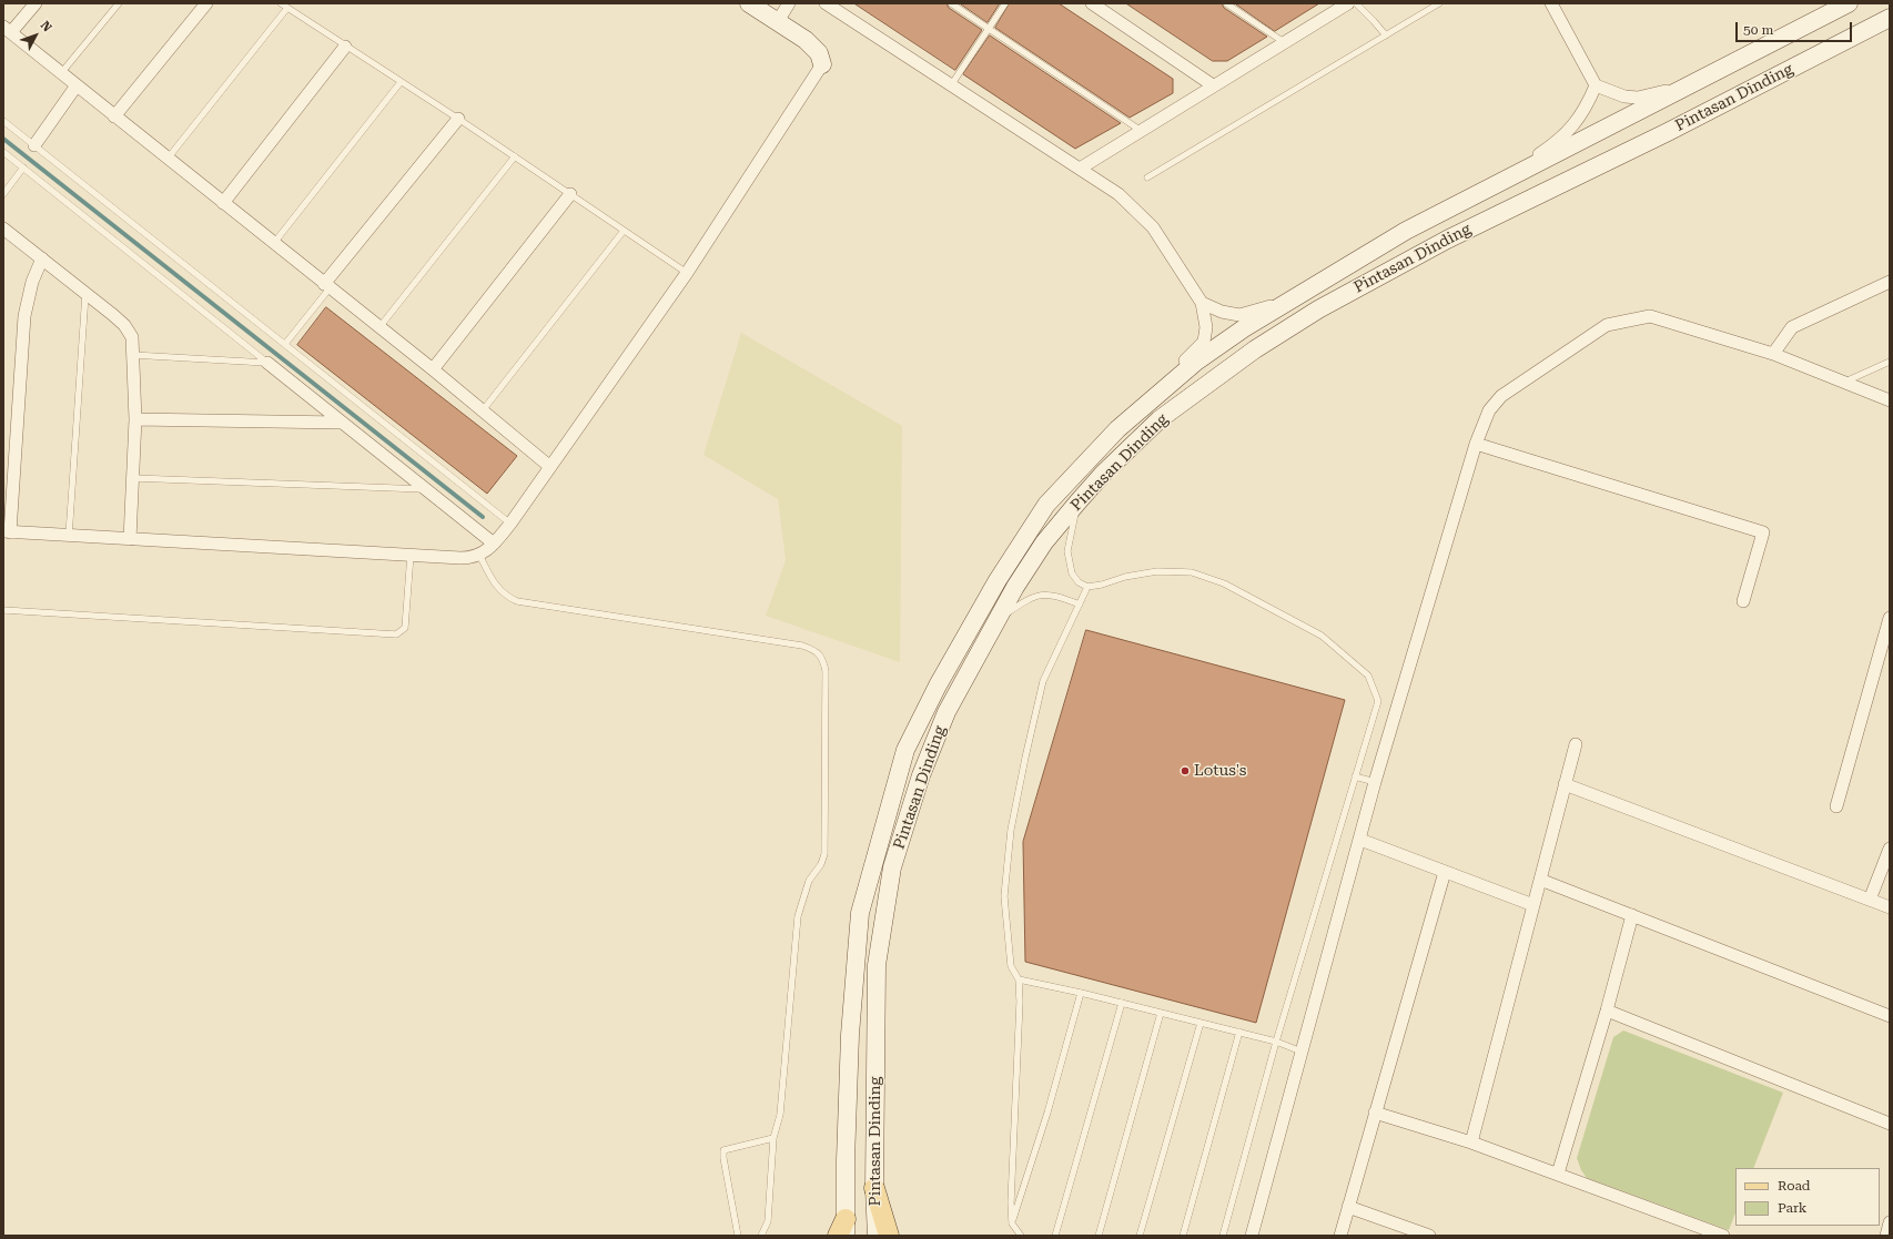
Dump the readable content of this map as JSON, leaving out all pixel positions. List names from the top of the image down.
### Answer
{
  "streets": {
    "main road": ["Pintasan Dinding"]
  },
  "places": ["Lotus's"],
  "legend": ["Road", "Park"],
  "scale_bar": "50 m",
  "north": "top right"
}
